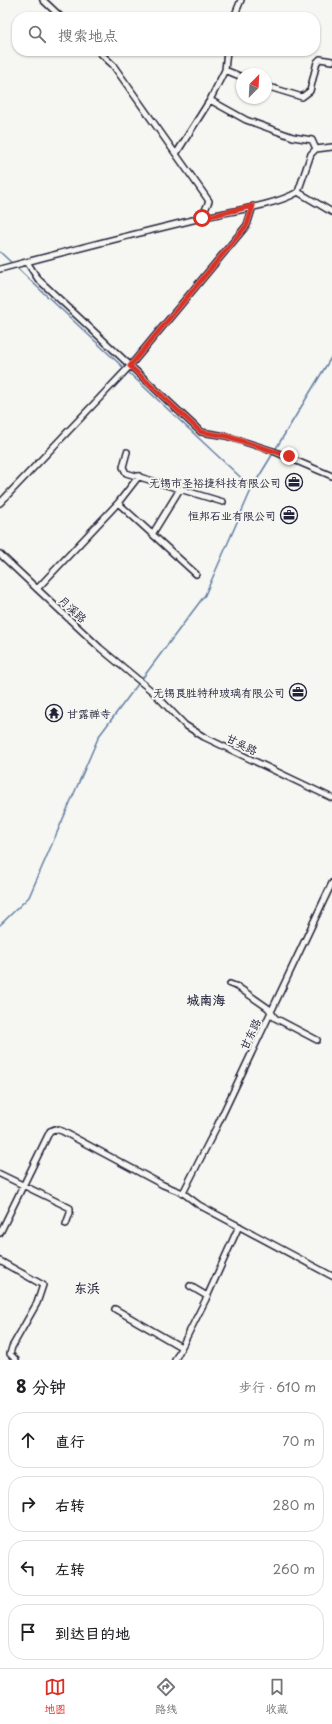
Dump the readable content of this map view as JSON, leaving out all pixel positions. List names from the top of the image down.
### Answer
{
  "streets": {
    "street": ["月溪路", "甘吴路", "甘东路"]
  },
  "crossings": [
    ["月溪路", "甘吴路"]
  ],
  "districts": ["城南海", "东浜"],
  "places": {
    "office": ["无锡市圣裕捷科技有限公司", "恒邦石业有限公司", "无锡良胜特种玻璃有限公司"],
    "temple": ["甘露禅寺"]
  },
  "north": "top right",
  "page": {
    "search": "搜索地点",
    "heading": ["8 分钟", "步行 · 610 m"],
    "list": [
      ["直行", "70 m"],
      ["右转", "280 m"],
      ["左转", "260 m"],
      "到达目的地"
    ],
    "nav": ["地图", "路线", "收藏"]
  }
}
